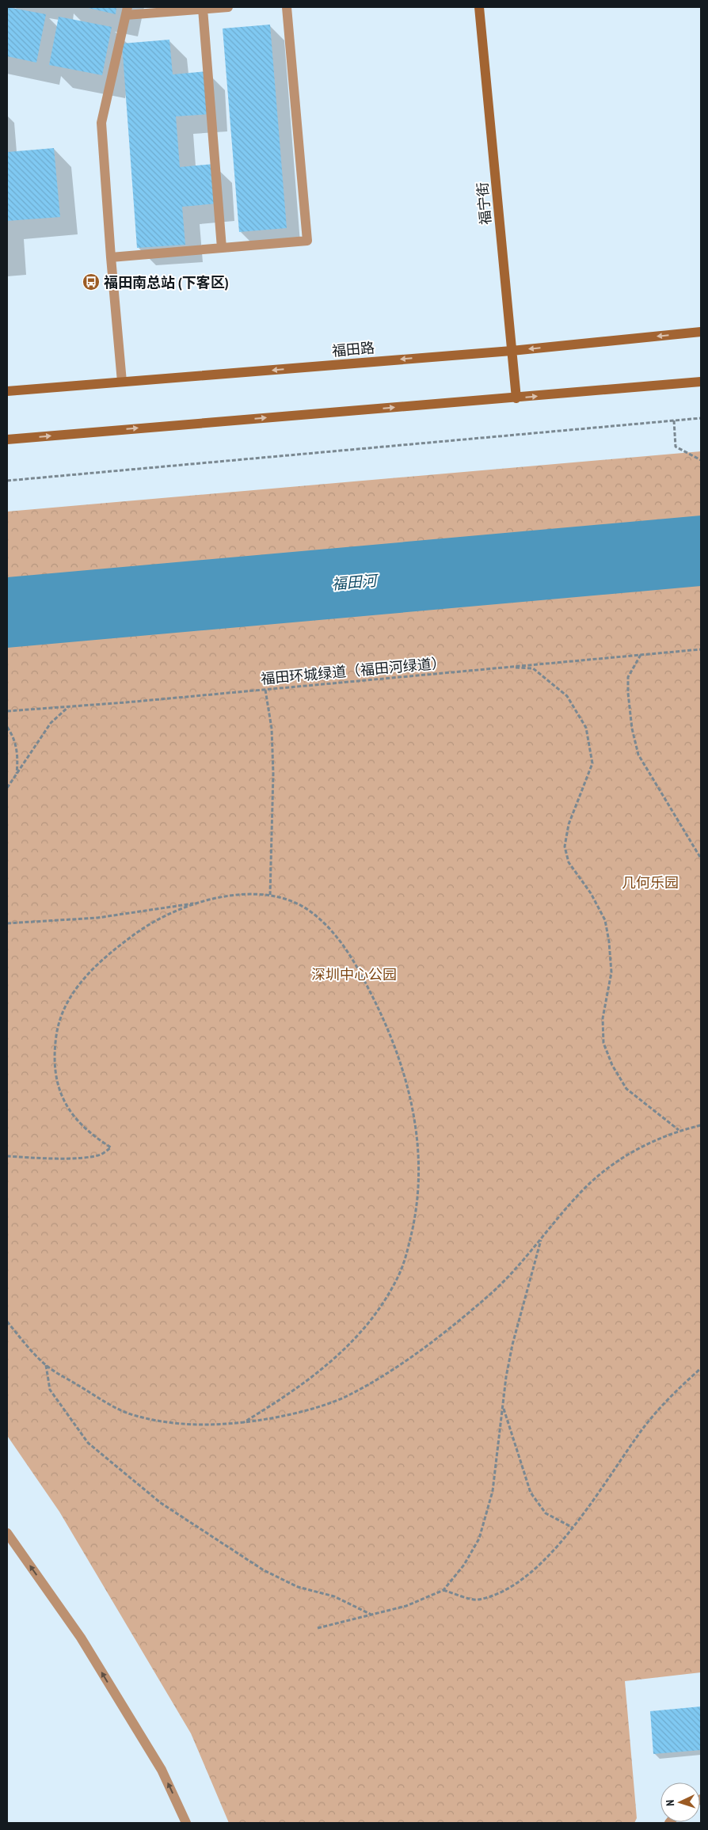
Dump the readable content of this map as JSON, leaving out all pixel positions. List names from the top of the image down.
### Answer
{
  "streets": {
    "main road": ["福宁街", "福田路"],
    "path": ["福田环城绿道（福田河绿道）"]
  },
  "crossings": [
    ["福宁街", "福田路"]
  ],
  "water": ["福田河"],
  "parks": ["几何乐园", "深圳中心公园"],
  "places": {
    "bus stop": ["福田南总站 (下客区)"]
  },
  "north": "left"
}
